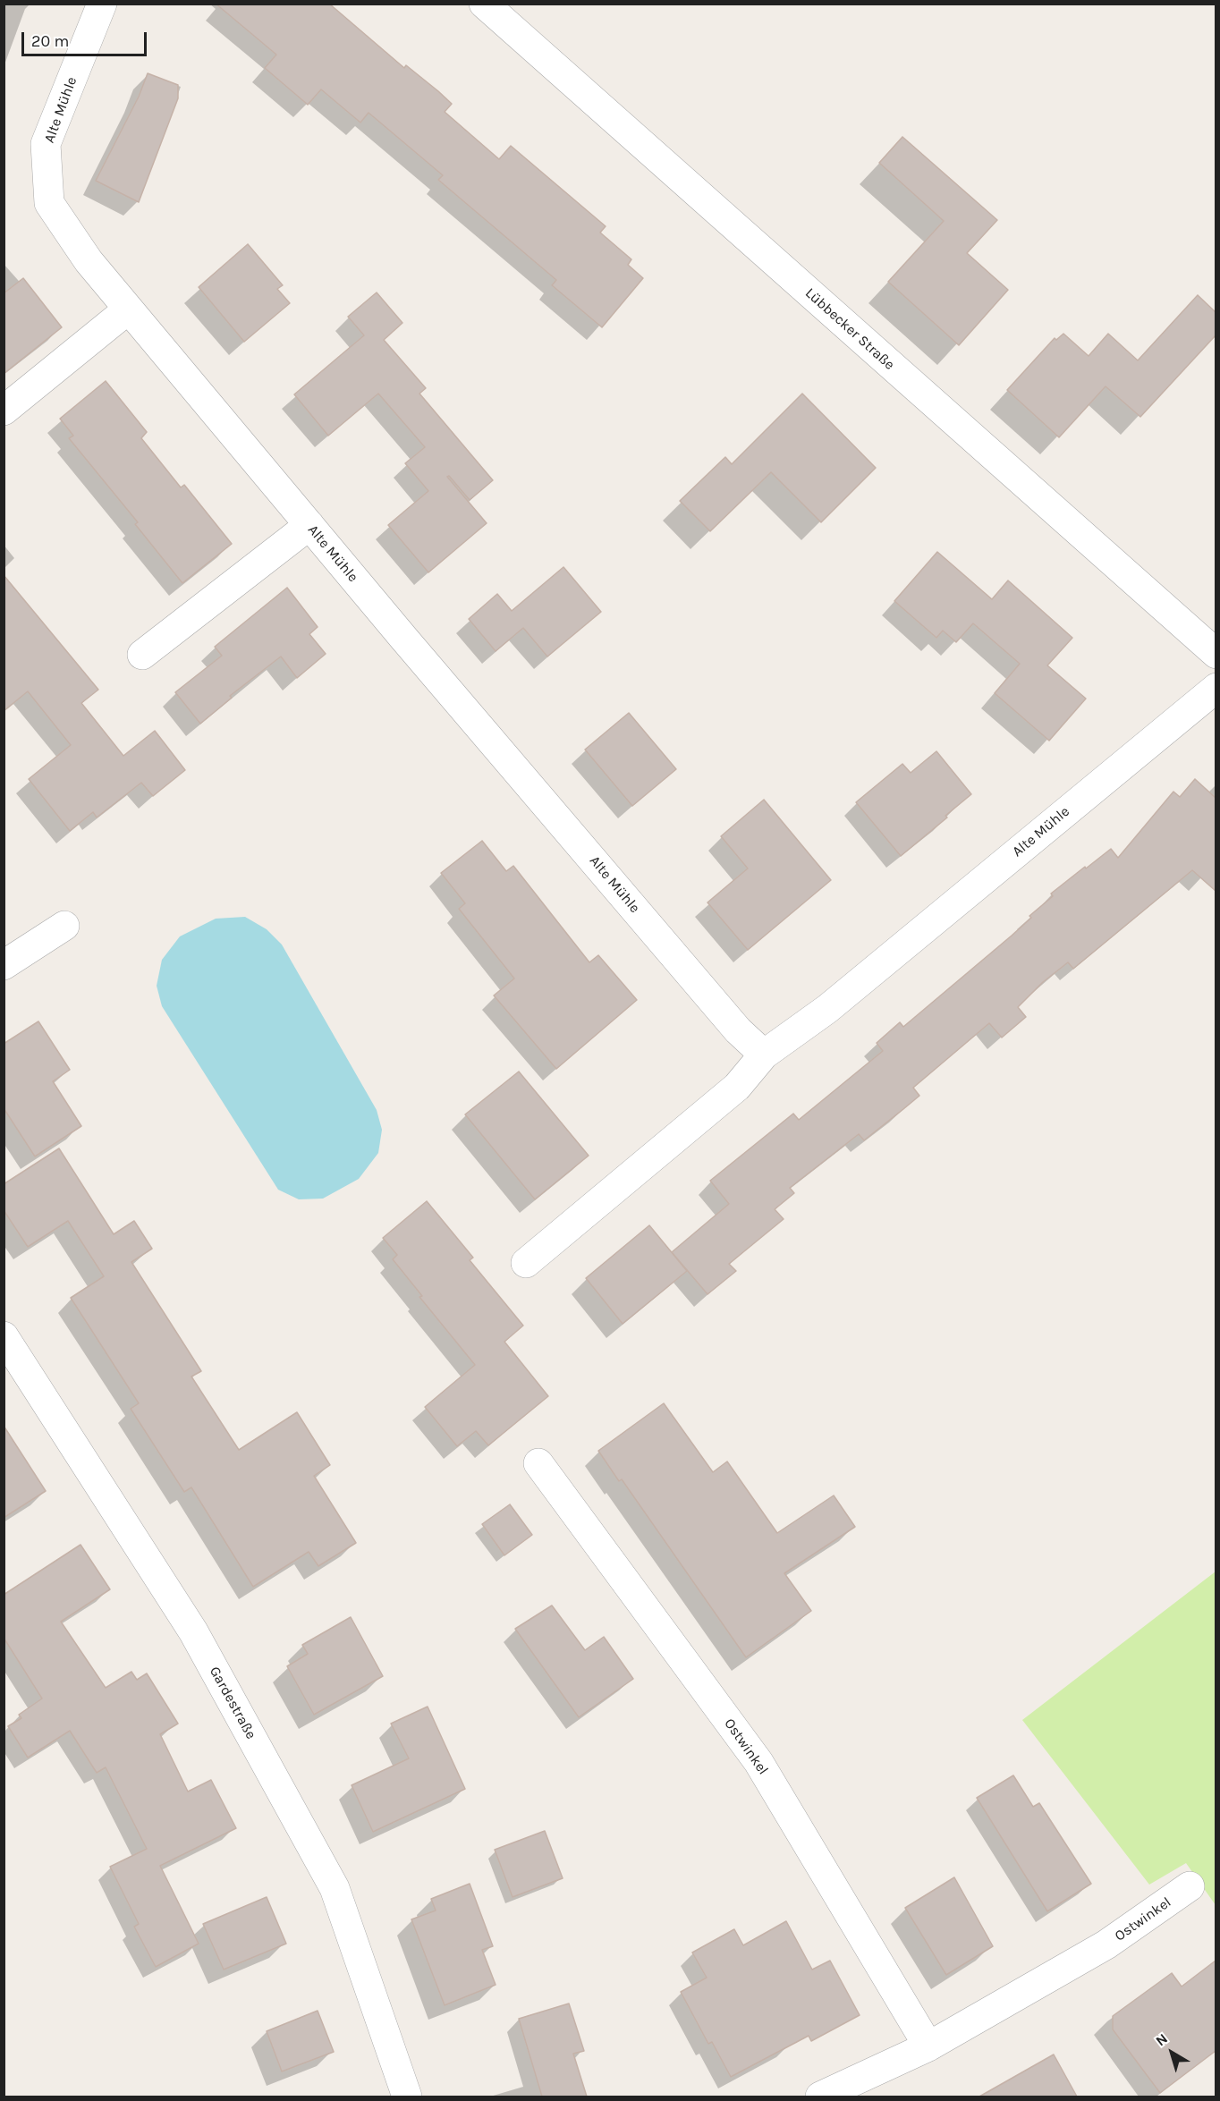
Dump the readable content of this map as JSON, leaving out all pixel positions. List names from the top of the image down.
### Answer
{
  "streets": {
    "street": [
      "Alte Mühle",
      "Lübbecker Straße",
      "Gardestraße",
      "Ostwinkel"
    ]
  },
  "scale_bar": "20 m",
  "north": "top left"
}
